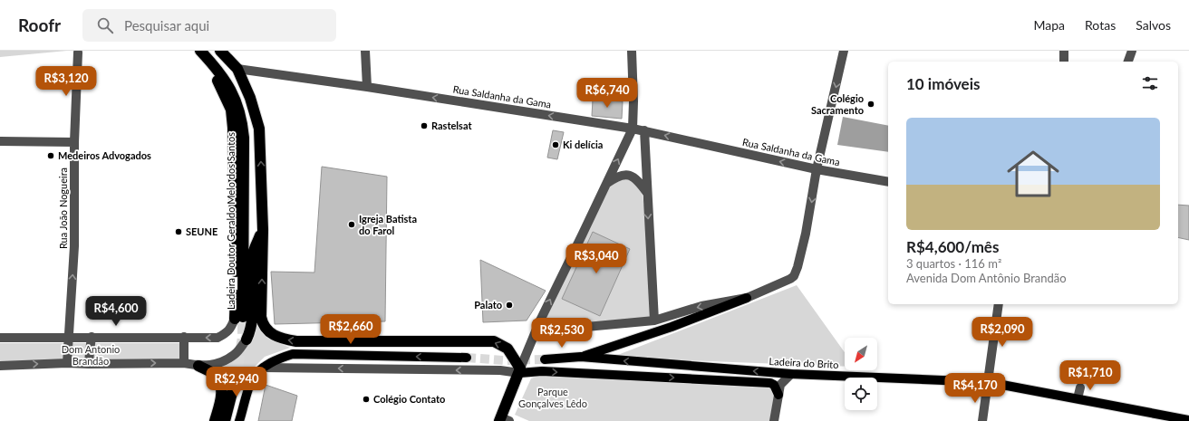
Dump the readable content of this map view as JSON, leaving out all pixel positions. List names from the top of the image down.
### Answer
{
  "streets": {
    "highway": ["Ladeira Doutor Geraldo Melo dos Santos"],
    "main road": ["Ladeira do Brito"],
    "street": ["Rua Saldanha da Gama", "Rua João Nogueira"]
  },
  "one_way": ["Rua Saldanha da Gama", "Rua João Nogueira"],
  "parks": ["Dom Antonio Brandão", "Parque Gonçalves Lêdo"],
  "places": [
    "Colégio Sacramento",
    "Rastelsat",
    "Ki delícia",
    "Medeiros Advogados",
    "Igreja Batista do Farol",
    "SEUNE",
    "Palato",
    "Colégio Contato"
  ],
  "north": "bottom left",
  "page": {
    "header": "Roofr",
    "search": "Pesquisar aqui",
    "nav": ["Mapa", "Rotas", "Salvos"],
    "heading": "10 imóveis",
    "price": [
      "R$3,120",
      "R$6,740",
      "R$3,040",
      "R$4,600",
      "R$2,660",
      "R$2,090",
      "R$2,530",
      "R$1,710",
      "R$2,940",
      "R$4,170"
    ],
    "list": [
      {
        "name": "R$4,600/mês",
        "note": "3 quartos · 116 m² · Avenida Dom Antônio Brandão"
      }
    ]
  }
}
